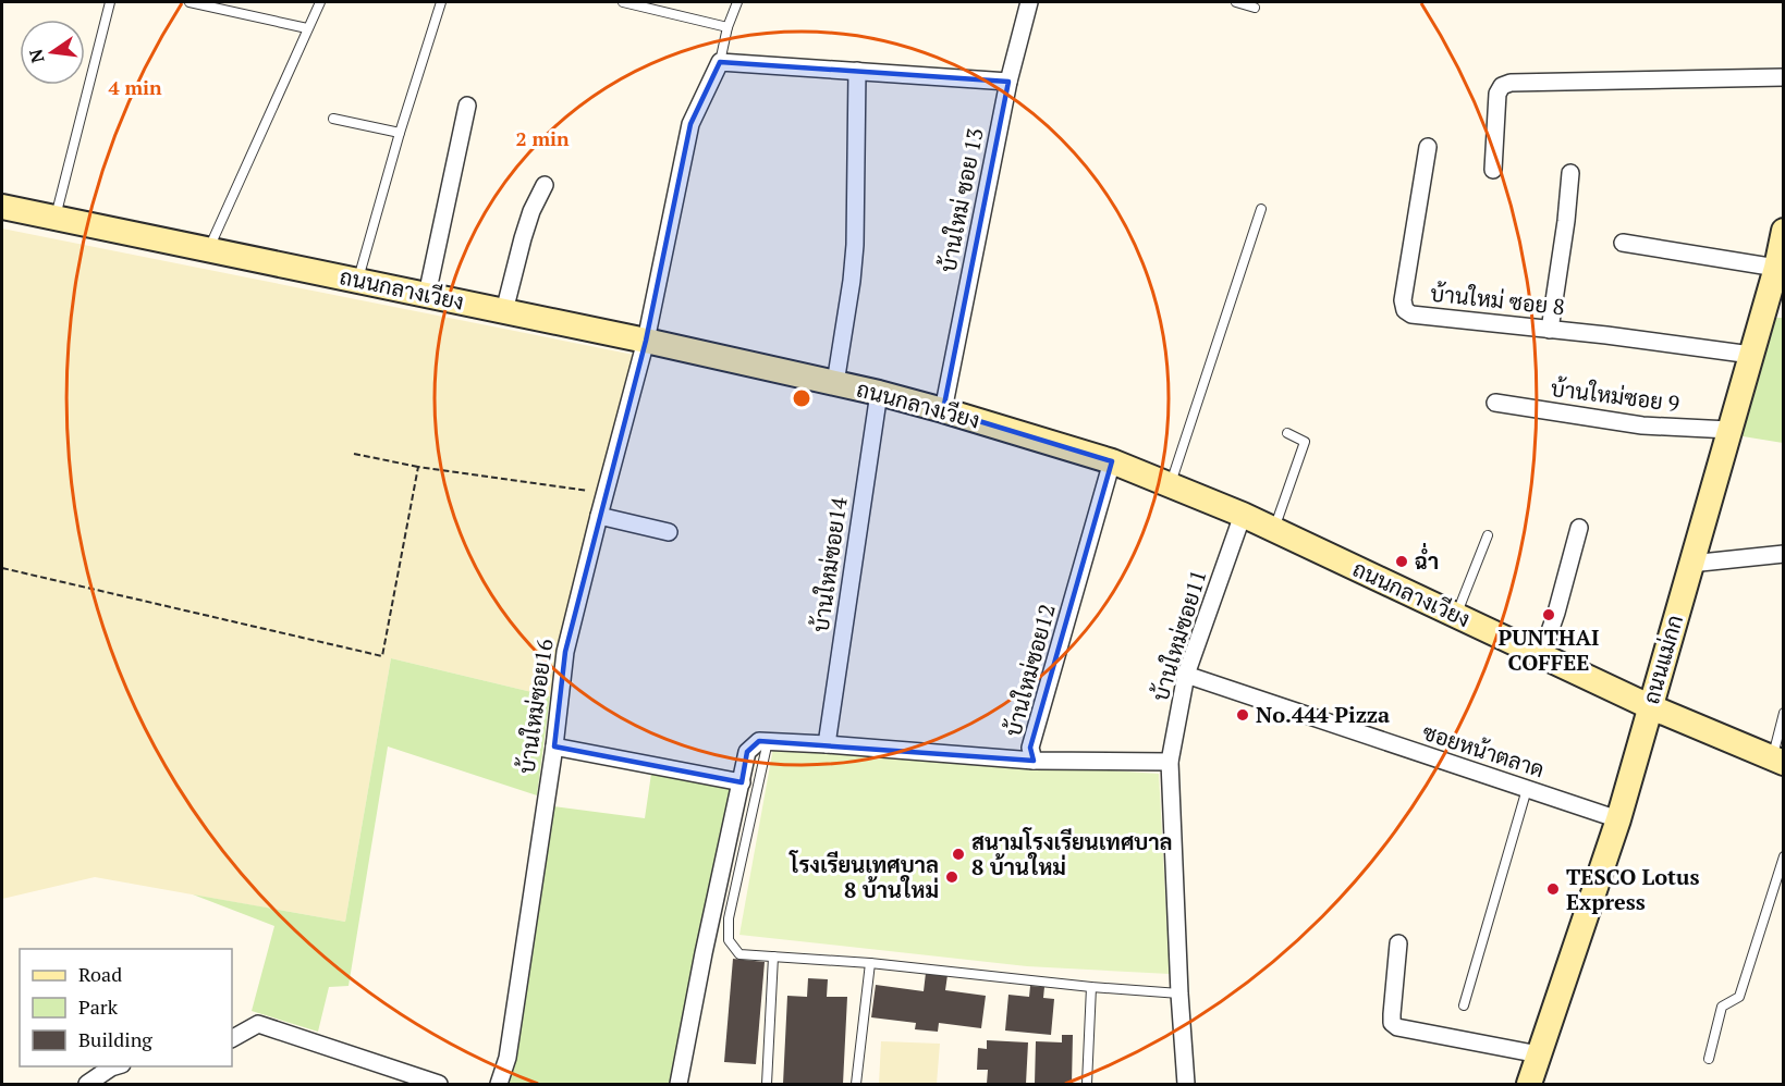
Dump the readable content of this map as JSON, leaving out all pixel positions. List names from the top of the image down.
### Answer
{
  "streets": {
    "main road": ["ถนนกลางเวียง", "ถนนแม่กก"],
    "street": [
      "บ้านใหม่ ซอย 13",
      "บ้านใหม่ ซอย 8",
      "บ้านใหม่ซอย 9",
      "บ้านใหม่ซอย14",
      "บ้านใหม่ซอย11",
      "บ้านใหม่ซอย12",
      "บ้านใหม่ซอย16",
      "ซอยหน้าตลาด"
    ]
  },
  "crossings": [
    ["บ้านใหม่ ซอย 13", "ถนนกลางเวียง"],
    ["ถนนกลางเวียง", "บ้านใหม่ซอย14"],
    ["ถนนกลางเวียง", "บ้านใหม่ซอย11"],
    ["ถนนกลางเวียง", "ถนนแม่กก"],
    ["ถนนกลางเวียง", "บ้านใหม่ซอย12"],
    ["ถนนกลางเวียง", "บ้านใหม่ซอย16"],
    ["บ้านใหม่ ซอย 8", "ถนนแม่กก"],
    ["บ้านใหม่ซอย 9", "ถนนแม่กก"],
    ["บ้านใหม่ซอย11", "บ้านใหม่ซอย12"],
    ["บ้านใหม่ซอย11", "ซอยหน้าตลาด"],
    ["ถนนแม่กก", "ซอยหน้าตลาด"]
  ],
  "places": [
    "ฉ่ำ",
    "PUNTHAI COFFEE",
    "No.444 Pizza",
    "สนามโรงเรียนเทศบาล 8 บ้านใหม่",
    "โรงเรียนเทศบาล 8 บ้านใหม่",
    "TESCO Lotus Express"
  ],
  "legend": ["Road", "Park", "Building"],
  "north": "left",
  "rings": ["4 min", "2 min"]
}
